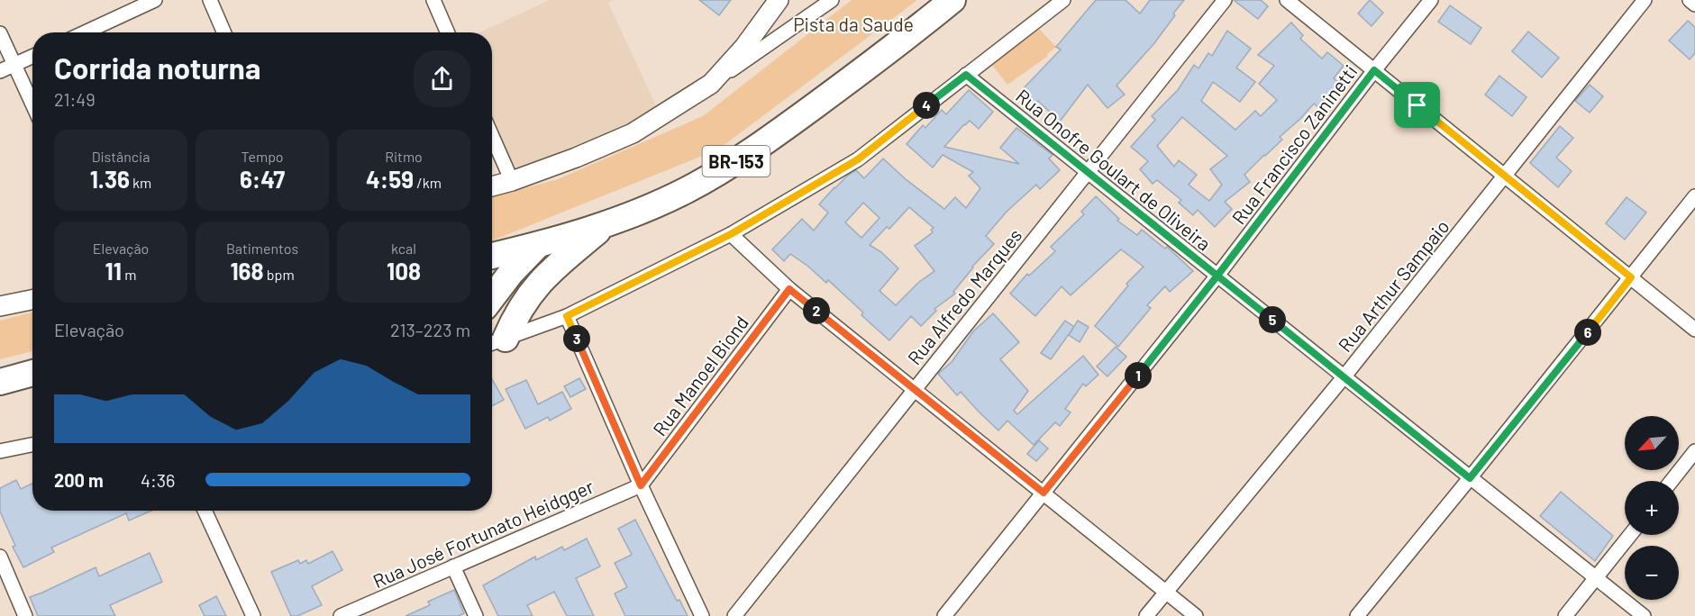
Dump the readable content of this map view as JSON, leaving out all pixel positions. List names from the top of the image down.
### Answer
{
  "streets": {
    "highway": ["BR-153"],
    "street": [
      "Rua Francisco Zaninetti",
      "Rua Onofre Goulart de Oliveira",
      "Rua Arthur Sampaio",
      "Rua Alfredo Marques",
      "Rua Manoel Biond",
      "Rua José Fortunato Heidgger"
    ]
  },
  "crossings": [
    ["Rua Francisco Zaninetti", "Rua Onofre Goulart de Oliveira"],
    ["Rua Onofre Goulart de Oliveira", "Rua Arthur Sampaio"],
    ["Rua Onofre Goulart de Oliveira", "Rua Alfredo Marques"],
    ["Rua Manoel Biond", "Rua José Fortunato Heidgger"]
  ],
  "parks": ["Pista da Saude"],
  "north": "bottom left",
  "page": {
    "heading": ["Corrida noturna", "21:49"],
    "pins": [
      "4",
      "2",
      "5",
      "6",
      "3",
      "1"
    ],
    "stats": [
      ["Distância", "1.36 km"],
      ["Tempo", "6:47"],
      ["Ritmo", "4:59 /km"],
      ["Elevação", "11 m"],
      ["Batimentos", "168 bpm"],
      ["kcal", "108"]
    ],
    "chart": ["Elevação", "213–223 m"],
    "map_buttons": ["+", "−"],
    "list": [
      {
        "name": "200 m",
        "note": "4:36"
      }
    ]
  }
}
